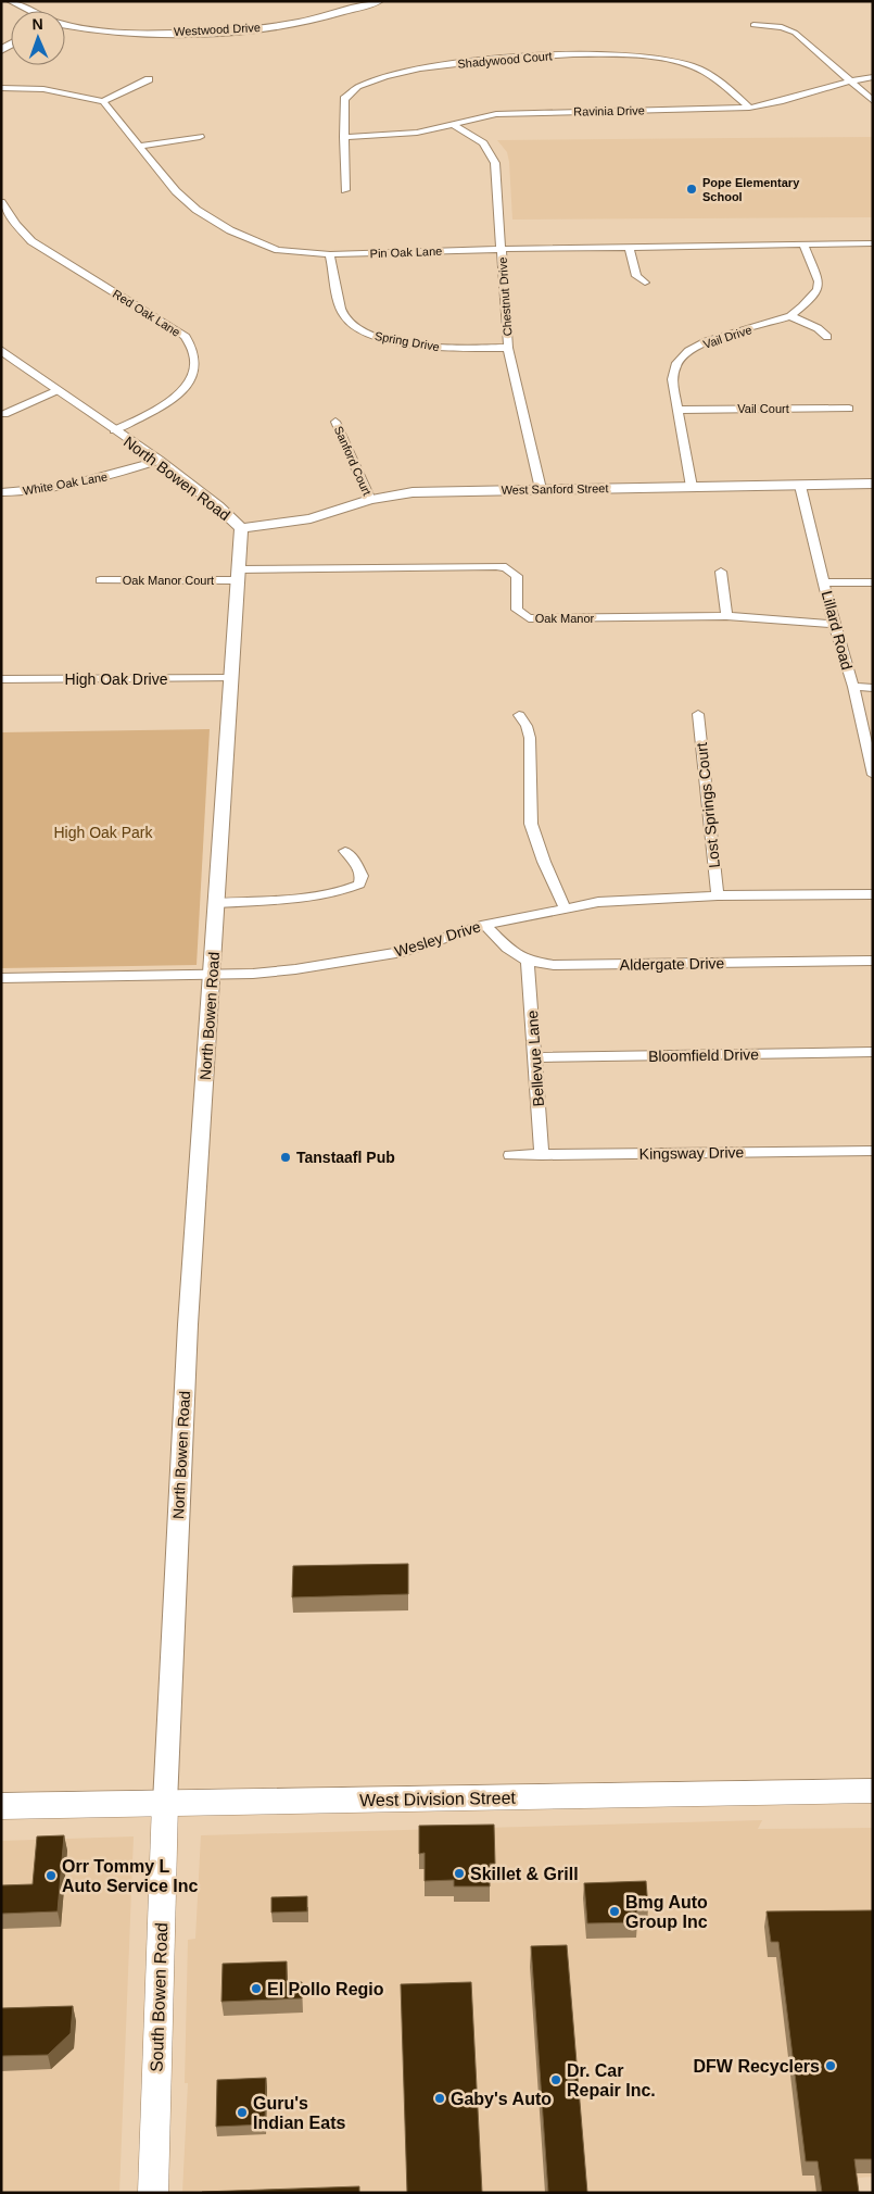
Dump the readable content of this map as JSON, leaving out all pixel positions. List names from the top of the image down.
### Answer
{
  "streets": {
    "main road": ["West Division Street", "South Bowen Road"],
    "street": [
      "Westwood Drive",
      "Shadywood Court",
      "Ravinia Drive",
      "Pin Oak Lane",
      "Chestnut Drive",
      "Red Oak Lane",
      "Vail Drive",
      "Spring Drive",
      "Vail Court",
      "Sanford Court",
      "North Bowen Road",
      "White Oak Lane",
      "West Sanford Street",
      "Oak Manor Court",
      "Oak Manor",
      "Lillard Road",
      "High Oak Drive",
      "Lost Springs Court",
      "Wesley Drive",
      "Aldergate Drive",
      "Bloomfield Drive",
      "Bellevue Lane",
      "Kingsway Drive"
    ]
  },
  "crossings": [
    ["Shadywood Court", "Ravinia Drive"],
    ["Ravinia Drive", "Chestnut Drive"],
    ["Pin Oak Lane", "Chestnut Drive"],
    ["Pin Oak Lane", "Vail Drive"],
    ["Pin Oak Lane", "Spring Drive"],
    ["Chestnut Drive", "Spring Drive"],
    ["Chestnut Drive", "West Sanford Street"],
    ["Red Oak Lane", "North Bowen Road"],
    ["Vail Drive", "Vail Court"],
    ["Vail Drive", "West Sanford Street"],
    ["Sanford Court", "West Sanford Street"],
    ["North Bowen Road", "White Oak Lane"],
    ["North Bowen Road", "West Sanford Street"],
    ["North Bowen Road", "Oak Manor Court"],
    ["North Bowen Road", "Oak Manor"],
    ["North Bowen Road", "High Oak Drive"],
    ["North Bowen Road", "Wesley Drive"],
    ["North Bowen Road", "West Division Street"],
    ["North Bowen Road", "South Bowen Road"],
    ["West Sanford Street", "Lillard Road"],
    ["Oak Manor Court", "Oak Manor"],
    ["Oak Manor", "Lillard Road"],
    ["Lost Springs Court", "Wesley Drive"],
    ["Wesley Drive", "Aldergate Drive"],
    ["Aldergate Drive", "Bellevue Lane"],
    ["Bloomfield Drive", "Bellevue Lane"],
    ["Bellevue Lane", "Kingsway Drive"],
    ["West Division Street", "South Bowen Road"]
  ],
  "parks": ["High Oak Park"],
  "places": [
    "Pope Elementary School",
    "Tanstaafl Pub",
    "Skillet & Grill",
    "Orr Tommy L Auto Service Inc",
    "Bmg Auto Group Inc",
    "El Pollo Regio",
    "DFW Recyclers",
    "Dr. Car Repair Inc.",
    "Gaby's Auto",
    "Guru's Indian Eats"
  ],
  "north": "top"
}
